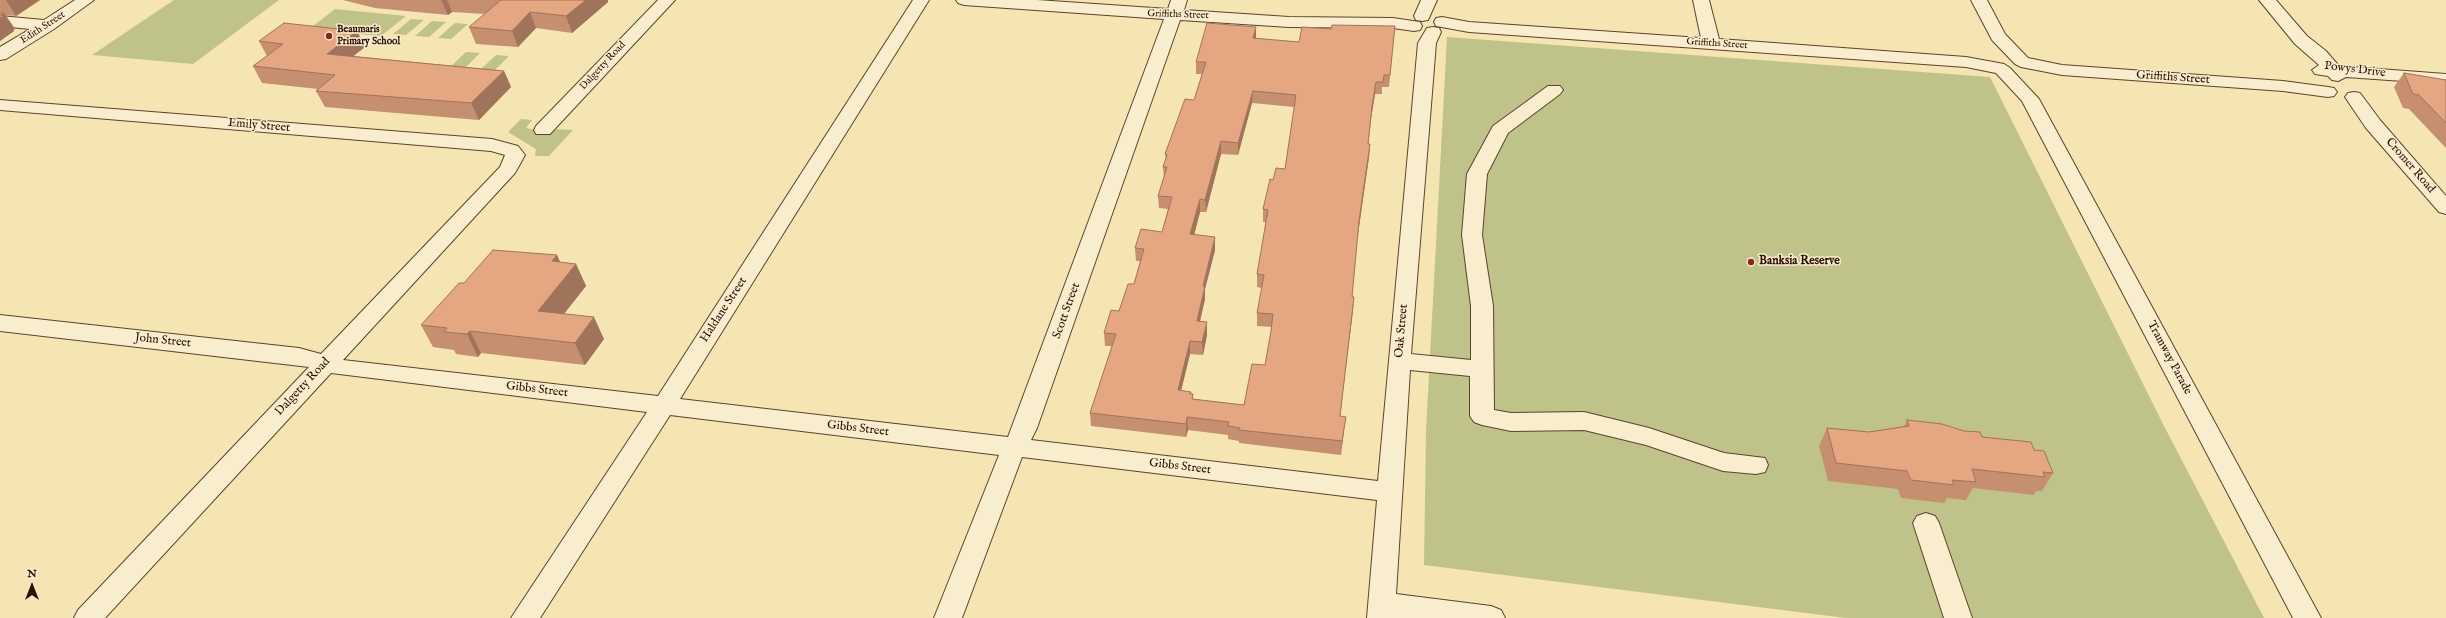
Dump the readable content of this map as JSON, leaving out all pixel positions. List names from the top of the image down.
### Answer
{
  "streets": {
    "street": [
      "Griffiths Street",
      "Edith Street",
      "Dalgetty Road",
      "Powys Drive",
      "Emily Street",
      "Cromer Road",
      "Haldane Street",
      "Scott Street",
      "Oak Street",
      "John Street",
      "Tramway Parade",
      "Gibbs Street"
    ]
  },
  "crossings": [
    ["Griffiths Street", "Powys Drive"],
    ["Griffiths Street", "Cromer Road"],
    ["Griffiths Street", "Scott Street"],
    ["Griffiths Street", "Oak Street"],
    ["Griffiths Street", "Tramway Parade"],
    ["Dalgetty Road", "Emily Street"],
    ["Dalgetty Road", "John Street"],
    ["Dalgetty Road", "Gibbs Street"],
    ["Powys Drive", "Cromer Road"],
    ["Haldane Street", "Gibbs Street"],
    ["Scott Street", "Gibbs Street"],
    ["Oak Street", "Gibbs Street"],
    ["John Street", "Gibbs Street"]
  ],
  "places": ["Beaumaris Primary School", "Banksia Reserve"],
  "north": "top"
}
